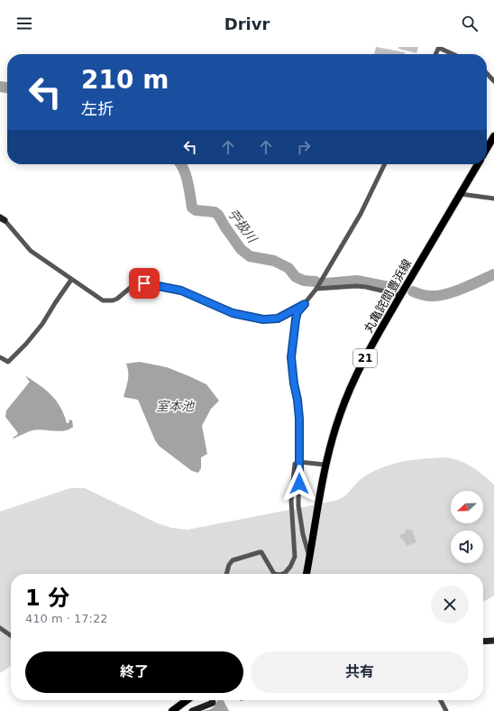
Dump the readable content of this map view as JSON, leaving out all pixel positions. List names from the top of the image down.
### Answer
{
  "streets": {
    "main road": ["丸亀詫間豊浜線", "21"]
  },
  "water": ["苧扱川", "室本池"],
  "north": "left",
  "page": {
    "header": "Drivr",
    "turn": ["210 m", "左折"],
    "heading": ["1 分", "410 m · 17:22"],
    "buttons": ["終了", "共有"]
  }
}
